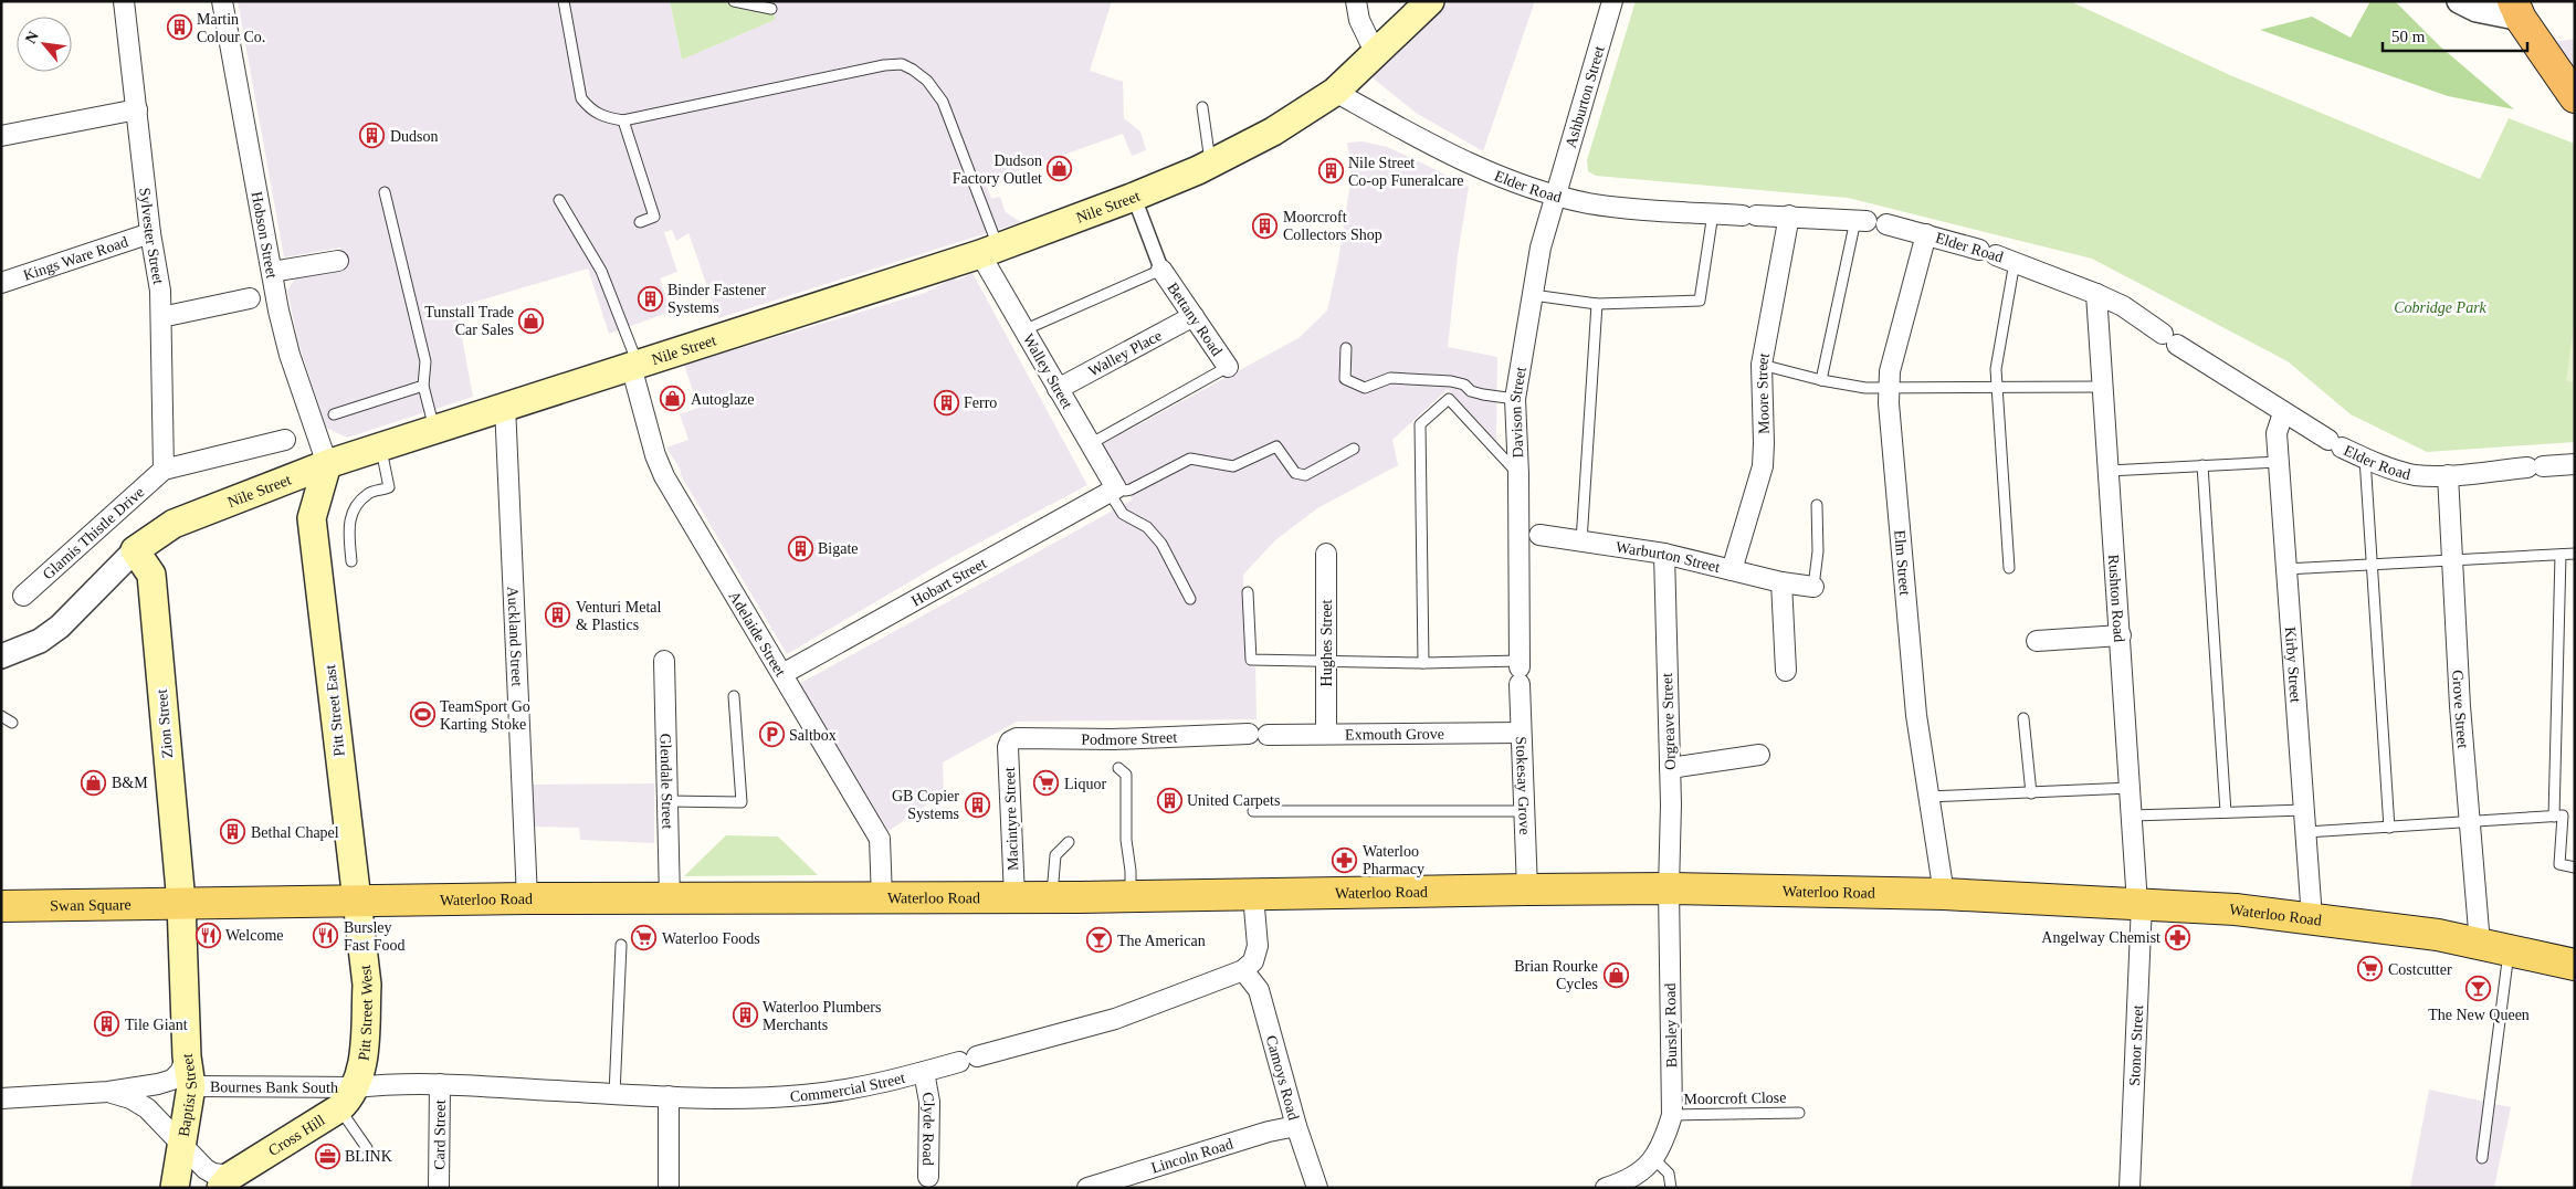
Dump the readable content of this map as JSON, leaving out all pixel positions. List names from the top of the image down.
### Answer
{
  "streets": {
    "main road": [
      "Nile Street",
      "Pitt Street East",
      "Zion Street",
      "Waterloo Road",
      "Swan Square",
      "Pitt Street West",
      "Baptist Street",
      "Cross Hill"
    ],
    "street": [
      "Ashburton Street",
      "Elder Road",
      "Sylvester Street",
      "Hobson Street",
      "Kings Ware Road",
      "Bettany Road",
      "Walley Place",
      "Walley Street",
      "Moore Street",
      "Davison Street",
      "Glamis Thistle Drive",
      "Warburton Street",
      "Elm Street",
      "Hobart Street",
      "Rushton Road",
      "Adelaide Street",
      "Auckland Street",
      "Hughes Street",
      "Kirby Street",
      "Grove Street",
      "Orgreave Street",
      "Exmouth Grove",
      "Podmore Street",
      "Glendale Street",
      "Stokesay Grove",
      "Macintyre Street",
      "Bursley Road",
      "Stonor Street",
      "Camoys Road",
      "Commercial Street",
      "Bournes Bank South",
      "Clyde Road",
      "Card Street",
      "Lincoln Road"
    ],
    "lane": ["Moorcroft Close"]
  },
  "crossings": [
    ["Ashburton Street", "Elder Road"],
    ["Ashburton Street", "Davison Street"],
    ["Elder Road", "Nile Street"],
    ["Elder Road", "Moore Street"],
    ["Elder Road", "Davison Street"],
    ["Elder Road", "Elm Street"],
    ["Elder Road", "Rushton Road"],
    ["Elder Road", "Kirby Street"],
    ["Elder Road", "Grove Street"],
    ["Nile Street", "Hobson Street"],
    ["Nile Street", "Walley Street"],
    ["Nile Street", "Adelaide Street"],
    ["Nile Street", "Auckland Street"],
    ["Nile Street", "Pitt Street East"],
    ["Nile Street", "Zion Street"],
    ["Sylvester Street", "Kings Ware Road"],
    ["Sylvester Street", "Glamis Thistle Drive"],
    ["Hobson Street", "Pitt Street East"],
    ["Bettany Road", "Walley Place"],
    ["Walley Place", "Walley Street"],
    ["Walley Street", "Hobart Street"],
    ["Moore Street", "Warburton Street"],
    ["Davison Street", "Warburton Street"],
    ["Davison Street", "Stokesay Grove"],
    ["Warburton Street", "Orgreave Street"],
    ["Elm Street", "Waterloo Road"],
    ["Hobart Street", "Adelaide Street"],
    ["Rushton Road", "Waterloo Road"],
    ["Rushton Road", "Stonor Street"],
    ["Adelaide Street", "Waterloo Road"],
    ["Auckland Street", "Waterloo Road"],
    ["Hughes Street", "Exmouth Grove"],
    ["Kirby Street", "Waterloo Road"],
    ["Grove Street", "Waterloo Road"],
    ["Pitt Street East", "Waterloo Road"],
    ["Pitt Street East", "Pitt Street West"],
    ["Orgreave Street", "Waterloo Road"],
    ["Orgreave Street", "Bursley Road"],
    ["Zion Street", "Waterloo Road"],
    ["Zion Street", "Swan Square"],
    ["Zion Street", "Baptist Street"],
    ["Exmouth Grove", "Stokesay Grove"],
    ["Podmore Street", "Macintyre Street"],
    ["Glendale Street", "Waterloo Road"],
    ["Stokesay Grove", "Waterloo Road"],
    ["Macintyre Street", "Waterloo Road"],
    ["Waterloo Road", "Swan Square"],
    ["Waterloo Road", "Pitt Street West"],
    ["Waterloo Road", "Bursley Road"],
    ["Waterloo Road", "Stonor Street"],
    ["Waterloo Road", "Baptist Street"],
    ["Swan Square", "Baptist Street"],
    ["Pitt Street West", "Commercial Street"],
    ["Pitt Street West", "Bournes Bank South"],
    ["Pitt Street West", "Cross Hill"],
    ["Bursley Road", "Moorcroft Close"],
    ["Camoys Road", "Commercial Street"],
    ["Camoys Road", "Lincoln Road"],
    ["Commercial Street", "Bournes Bank South"],
    ["Commercial Street", "Clyde Road"],
    ["Commercial Street", "Cross Hill"],
    ["Commercial Street", "Card Street"],
    ["Bournes Bank South", "Baptist Street"],
    ["Bournes Bank South", "Cross Hill"],
    ["Baptist Street", "Cross Hill"]
  ],
  "parks": ["Cobridge Park"],
  "places": {
    "building": [
      "Martin Colour Co.",
      "Dudson",
      "Nile Street Co-op Funeralcare",
      "Moorcroft Collectors Shop",
      "Binder Fastener Systems",
      "Ferro",
      "Bigate",
      "Venturi Metal & Plastics",
      "United Carpets",
      "GB Copier Systems",
      "Bethal Chapel",
      "Waterloo Plumbers Merchants",
      "Tile Giant"
    ],
    "shop": [
      "Dudson Factory Outlet",
      "Tunstall Trade Car Sales",
      "Autoglaze",
      "B&M",
      "Brian Rourke Cycles"
    ],
    "sports": ["TeamSport Go Karting Stoke"],
    "parking": ["Saltbox"],
    "supermarket": ["Liquor", "Waterloo Foods", "Costcutter"],
    "pharmacy": ["Waterloo Pharmacy", "Angelway Chemist"],
    "restaurant": ["Welcome", "Bursley Fast Food"],
    "bar": ["The American", "The New Queen"],
    "office": ["BLINK"]
  },
  "scale_bar": "50 m",
  "north": "top left"
}
